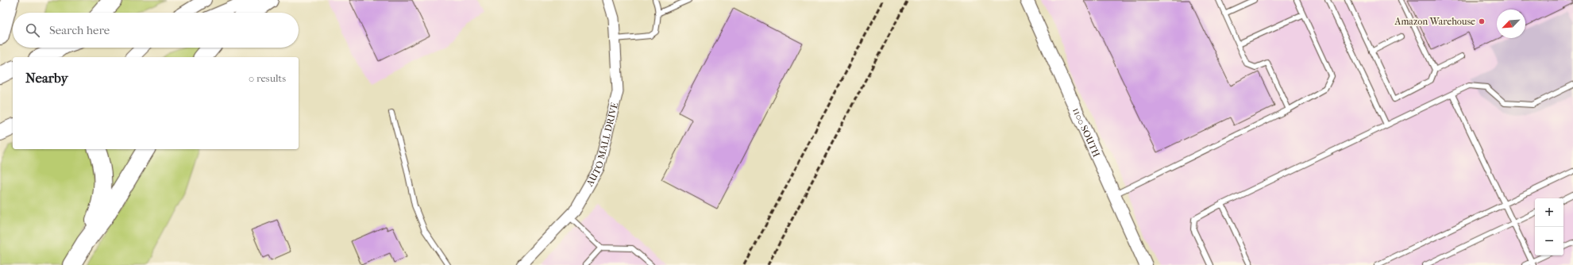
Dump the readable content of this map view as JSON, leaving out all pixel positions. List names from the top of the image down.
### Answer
{
  "streets": {
    "street": ["1100 SOUTH", "AUTO MALL DRIVE"]
  },
  "places": ["Amazon Warehouse"],
  "north": "bottom left",
  "page": {
    "search": "Search here",
    "heading": ["Nearby", "0 results"],
    "map_buttons": ["+", "−"]
  }
}
